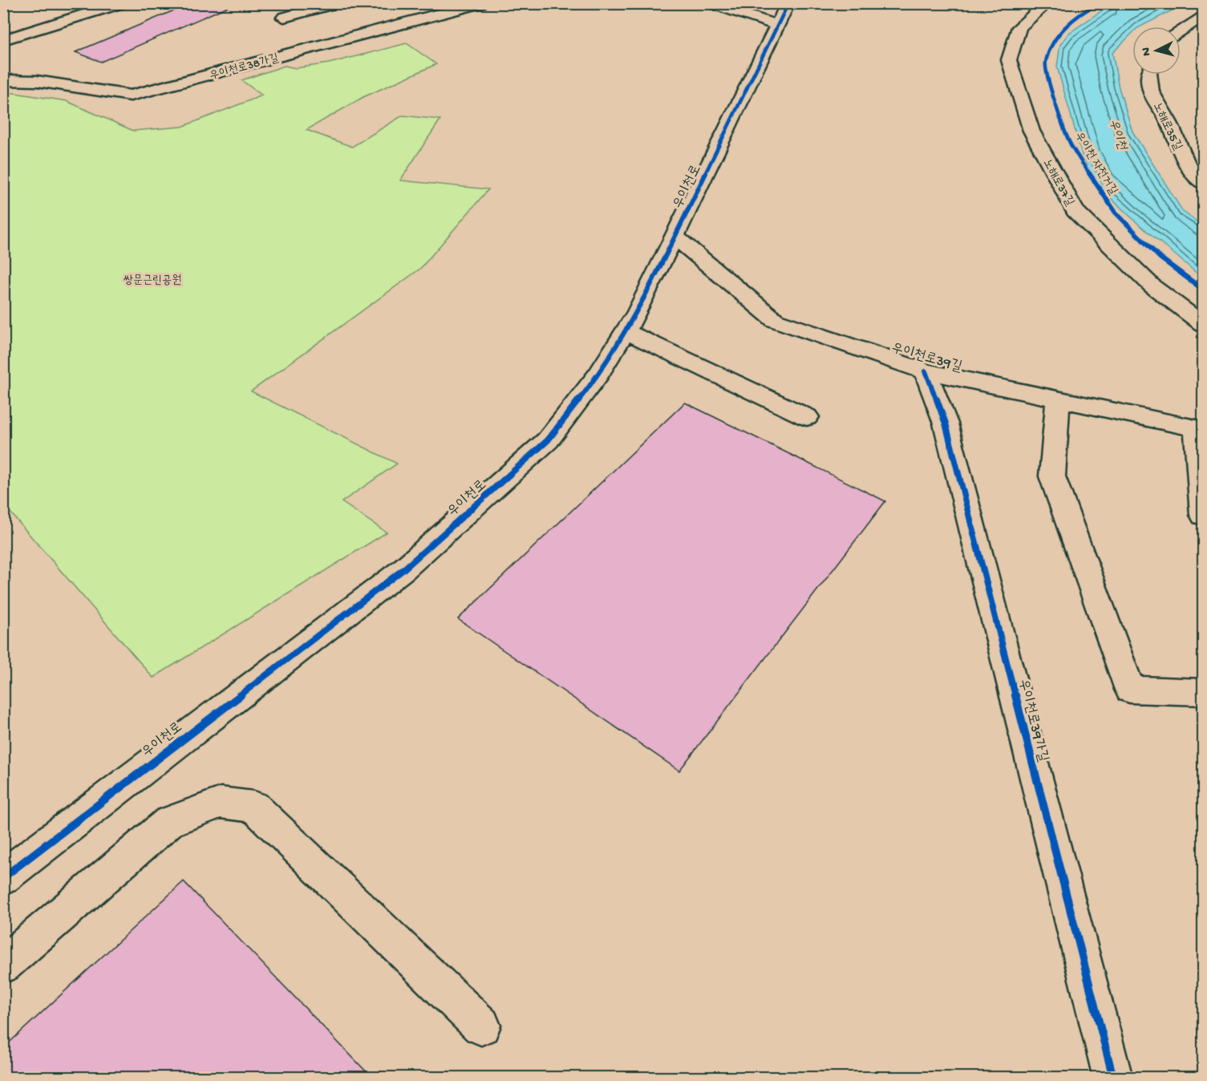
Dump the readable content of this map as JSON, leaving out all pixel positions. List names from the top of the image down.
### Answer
{
  "streets": {
    "street": [
      "우이천로38가길",
      "노해로35길",
      "노해로37길",
      "우이천로",
      "우이천로39길",
      "우이천로39가길"
    ],
    "cycle path": ["우이천 자전거길"]
  },
  "crossings": [
    ["우이천로", "우이천로39길"],
    ["우이천로39길", "우이천로39가길"]
  ],
  "water": ["우이천"],
  "parks": ["쌍문근린공원"],
  "north": "left"
}
